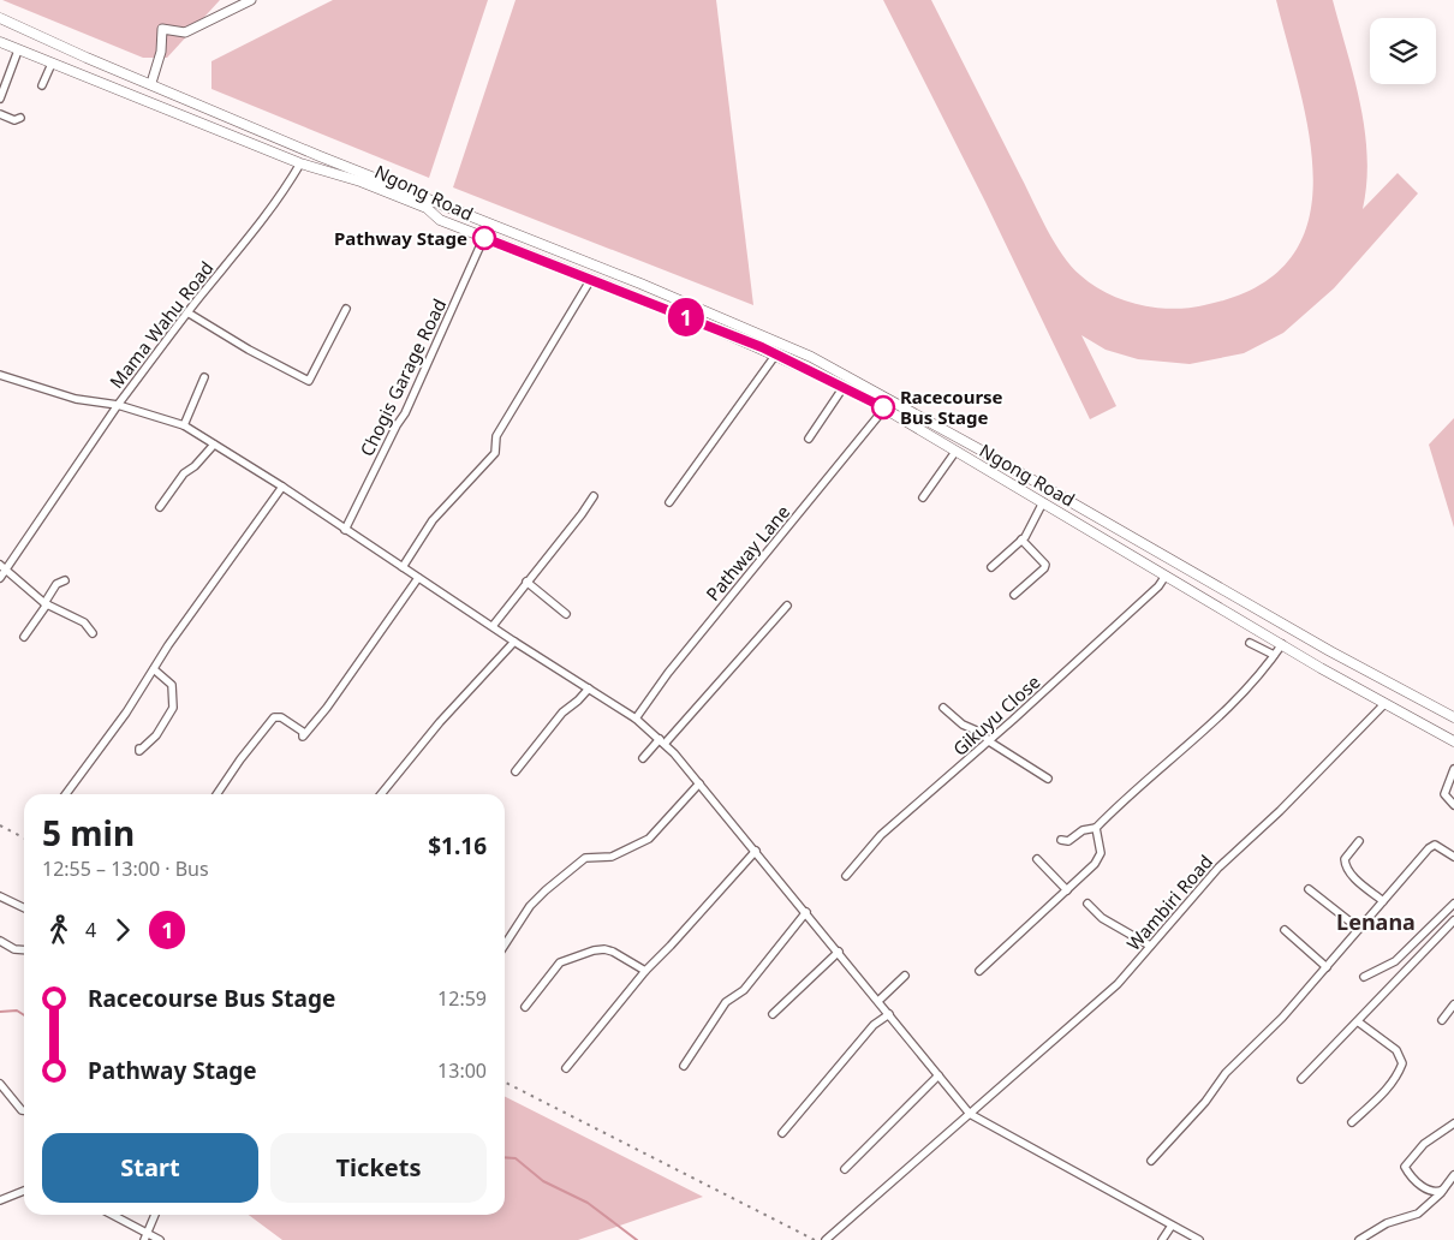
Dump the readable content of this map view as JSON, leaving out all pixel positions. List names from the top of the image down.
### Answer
{
  "streets": {
    "main road": ["Ngong Road"],
    "street": [
      "Mama Wahu Road",
      "Chogis Garage Road",
      "Pathway Lane",
      "Gikuyu Close",
      "Wambiri Road"
    ]
  },
  "crossings": [
    ["Ngong Road", "Mama Wahu Road"],
    ["Ngong Road", "Chogis Garage Road"],
    ["Ngong Road", "Pathway Lane"],
    ["Ngong Road", "Gikuyu Close"],
    ["Ngong Road", "Wambiri Road"]
  ],
  "districts": ["Lenana"],
  "places": ["Pathway Stage", "Racecourse Bus Stage"],
  "lines": ["bus line 1"],
  "page": {
    "on_map": "1",
    "heading": ["5 min", "12:55 – 13:00 · Bus", "$1.16"],
    "legs": ["4", "1"],
    "list": [
      {
        "name": "Racecourse Bus Stage",
        "value": "12:59"
      },
      {
        "name": "Pathway Stage",
        "value": "13:00"
      }
    ],
    "buttons": ["Start", "Tickets"]
  }
}
